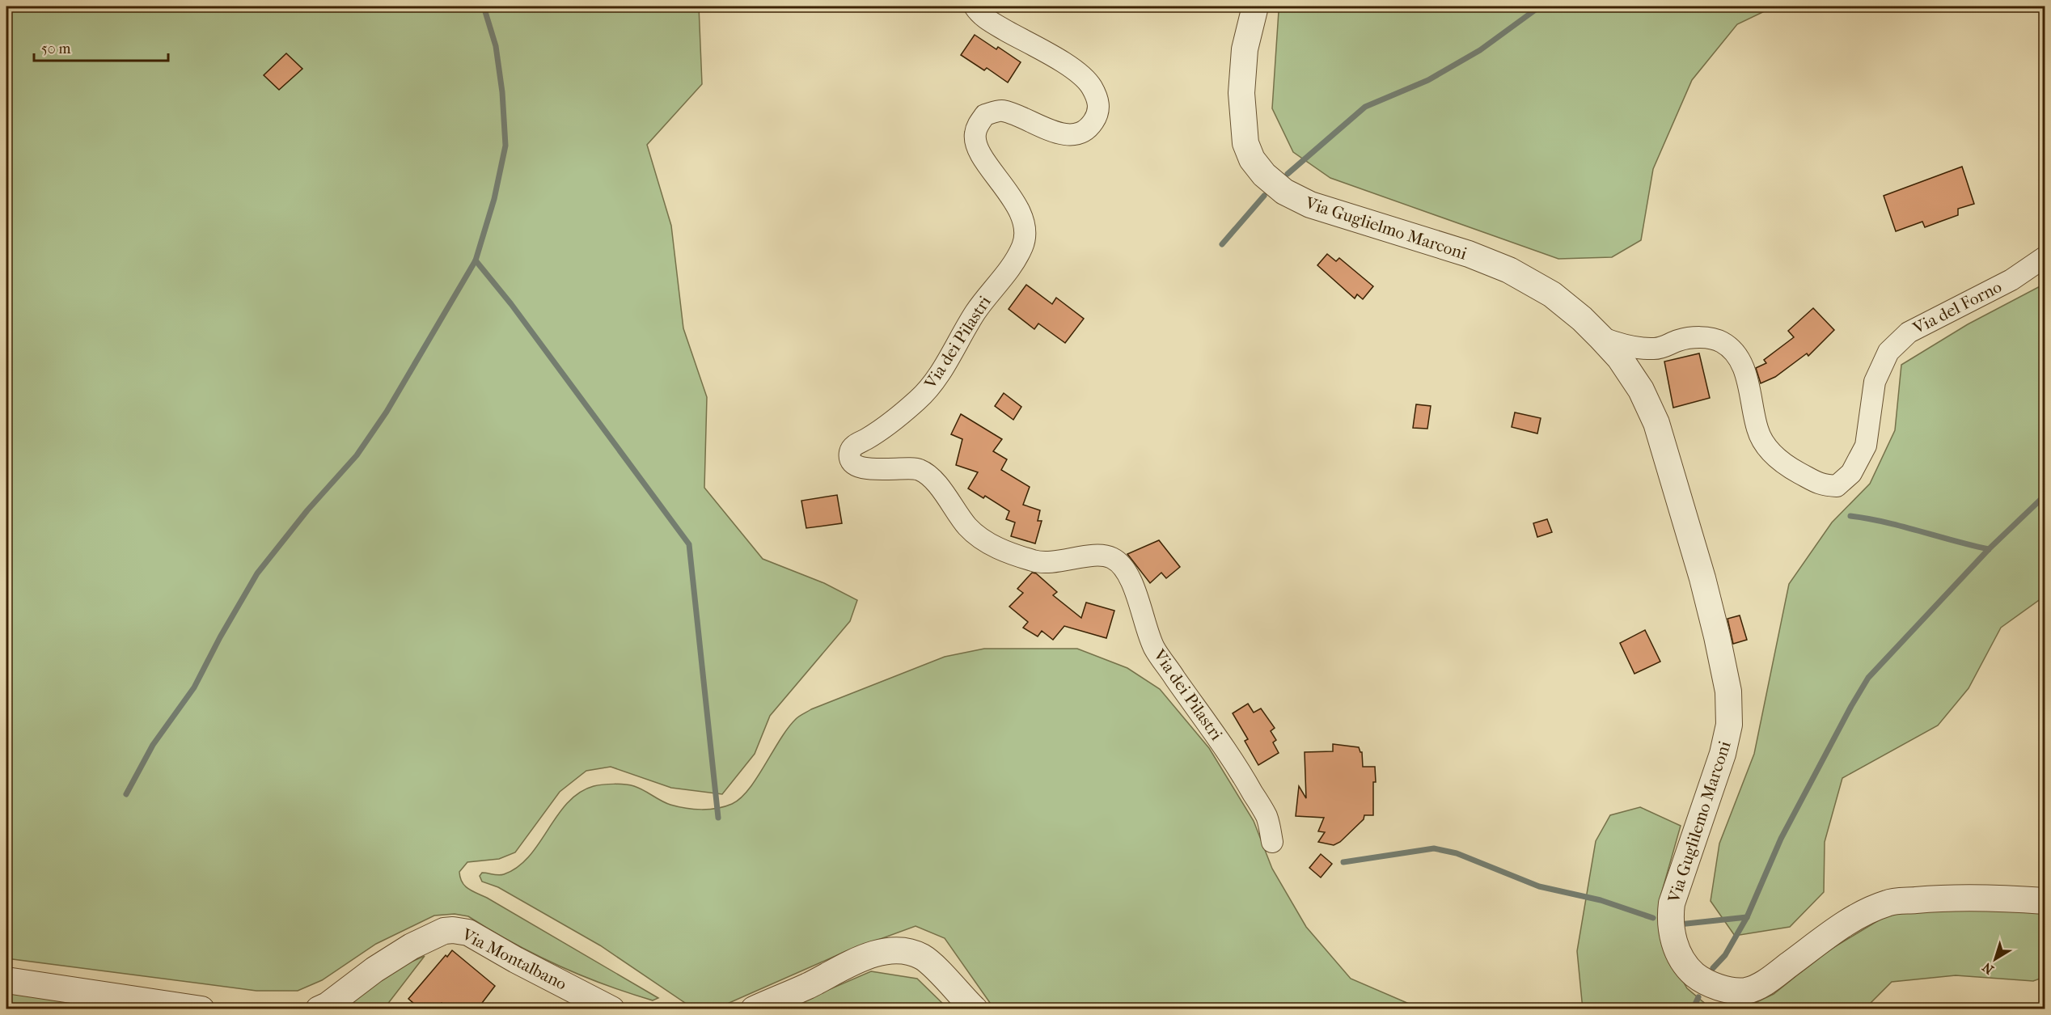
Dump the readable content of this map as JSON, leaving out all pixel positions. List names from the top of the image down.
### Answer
{
  "streets": {
    "street": [
      "Via Guglielmo Marconi",
      "Via del Forno",
      "Via dei Pilastri",
      "Via Guglilemo Marconi",
      "Via Montalbano"
    ]
  },
  "crossings": [
    ["Via Guglielmo Marconi", "Via del Forno"],
    ["Via Guglielmo Marconi", "Via Guglilemo Marconi"],
    ["Via del Forno", "Via Guglilemo Marconi"]
  ],
  "scale_bar": "50 m",
  "north": "bottom left"
}
